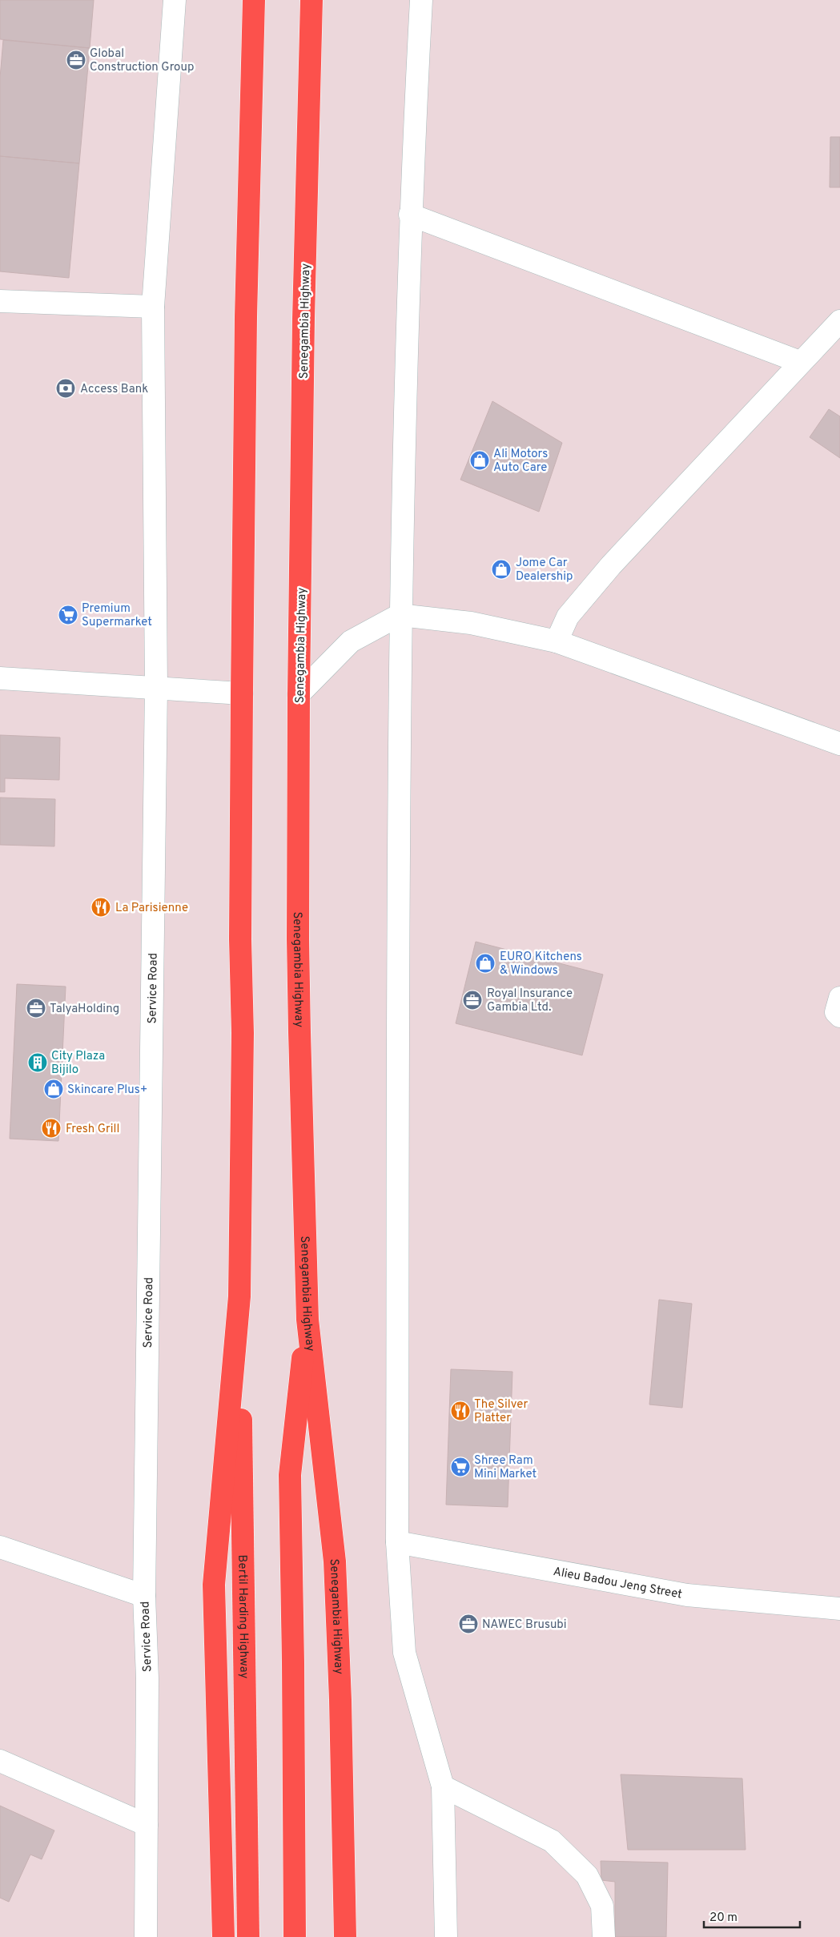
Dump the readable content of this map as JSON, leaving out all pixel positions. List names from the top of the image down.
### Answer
{
  "streets": {
    "main road": ["Senegambia Highway", "Bertil Harding Highway"],
    "street": ["Service Road", "Alieu Badou Jeng Street"]
  },
  "places": {
    "office": [
      "Global Construction Group",
      "Royal Insurance Gambia Ltd.",
      "TalyaHolding",
      "NAWEC Brusubi"
    ],
    "bank": ["Access Bank"],
    "shop": [
      "Ali Motors Auto Care",
      "Jome Car Dealership",
      "EURO Kitchens & Windows",
      "Skincare Plus+"
    ],
    "supermarket": ["Premium Supermarket", "Shree Ram Mini Market"],
    "restaurant": ["La Parisienne", "Fresh Grill", "The Silver Platter"],
    "building": ["City Plaza Bijilo"]
  },
  "scale_bar": "20 m"
}
